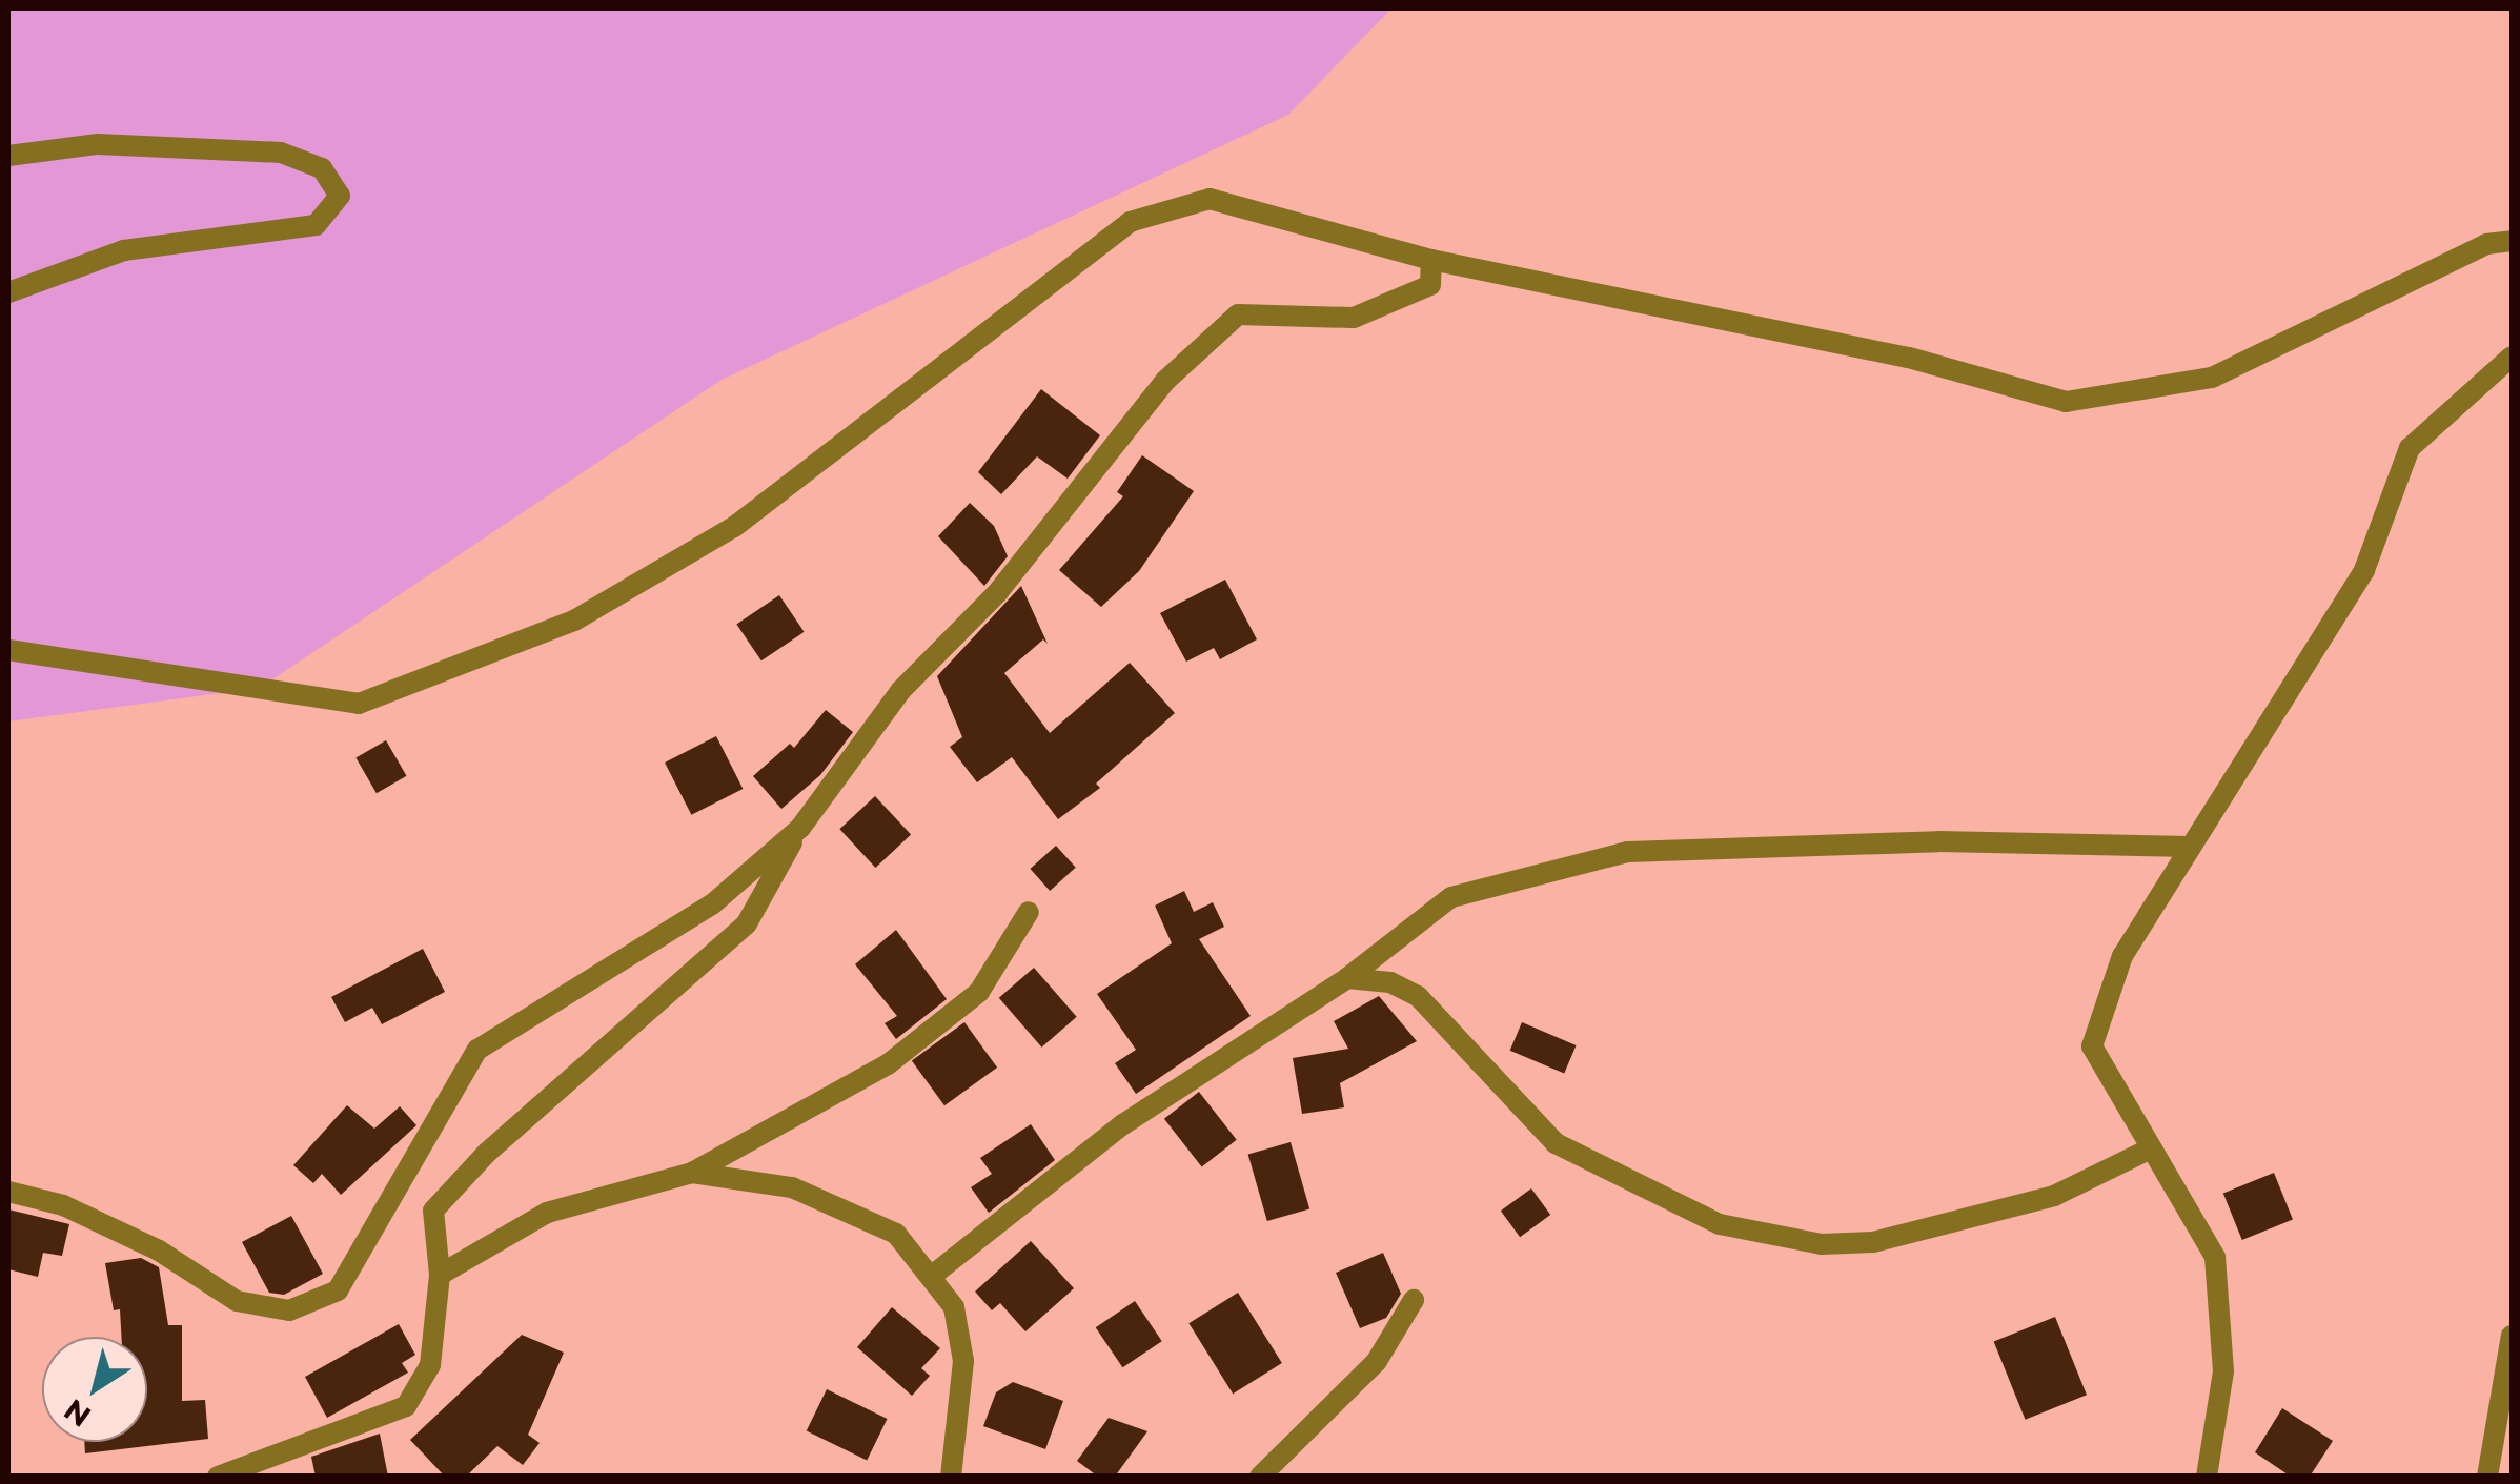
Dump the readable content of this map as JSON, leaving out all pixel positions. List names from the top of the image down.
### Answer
{
  "north": "bottom left"
}
